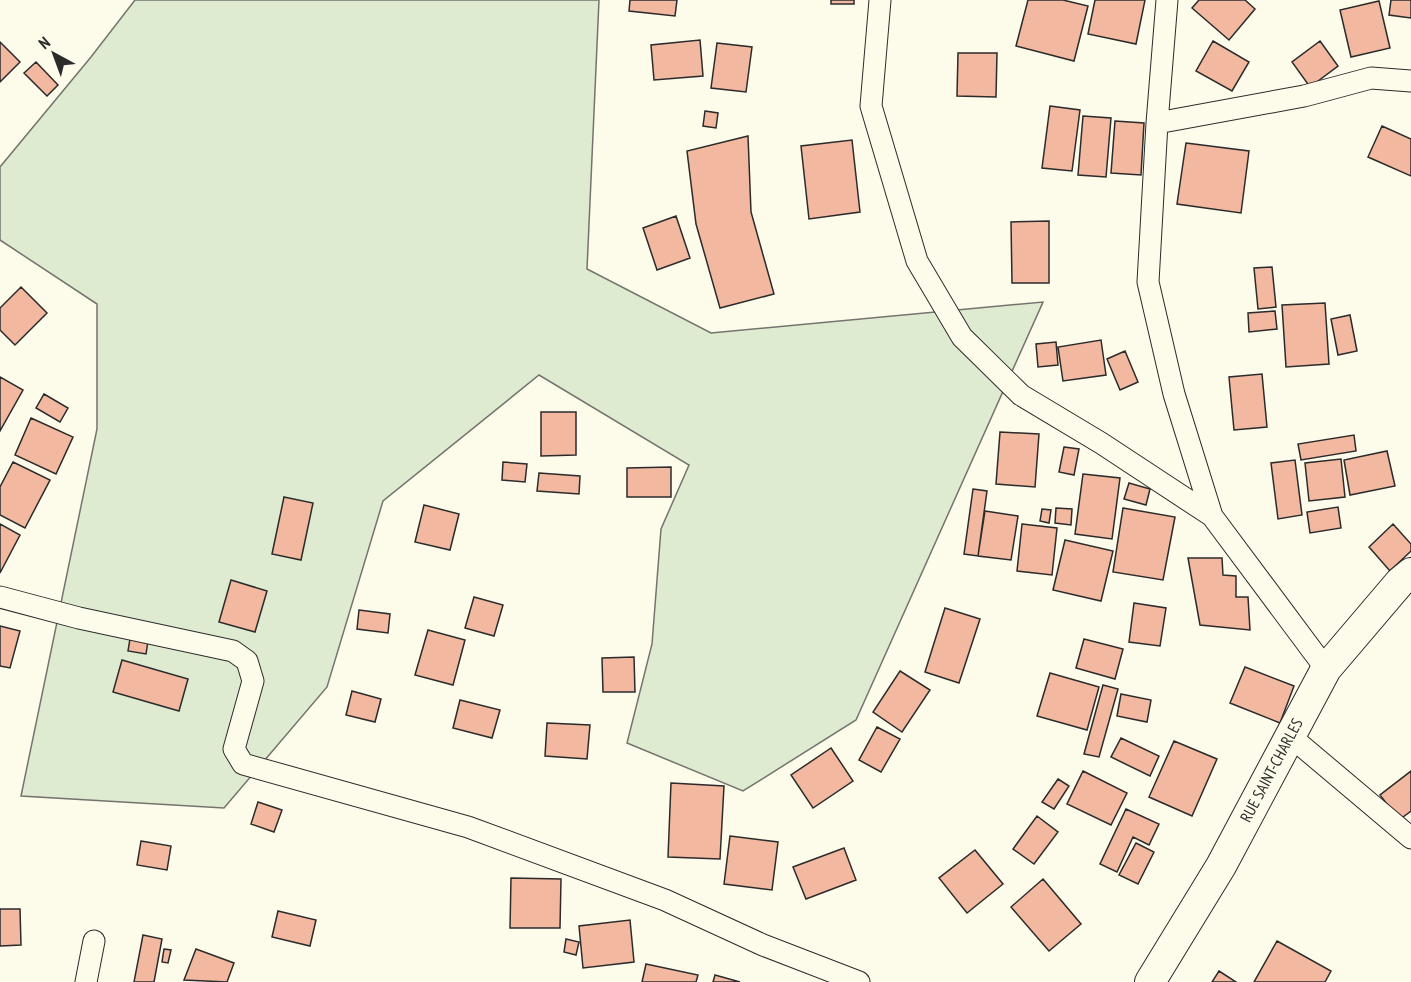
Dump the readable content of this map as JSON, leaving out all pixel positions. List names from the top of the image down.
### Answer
{
  "streets": {
    "street": ["RUE SAINT-CHARLES"]
  },
  "north": "top left"
}
